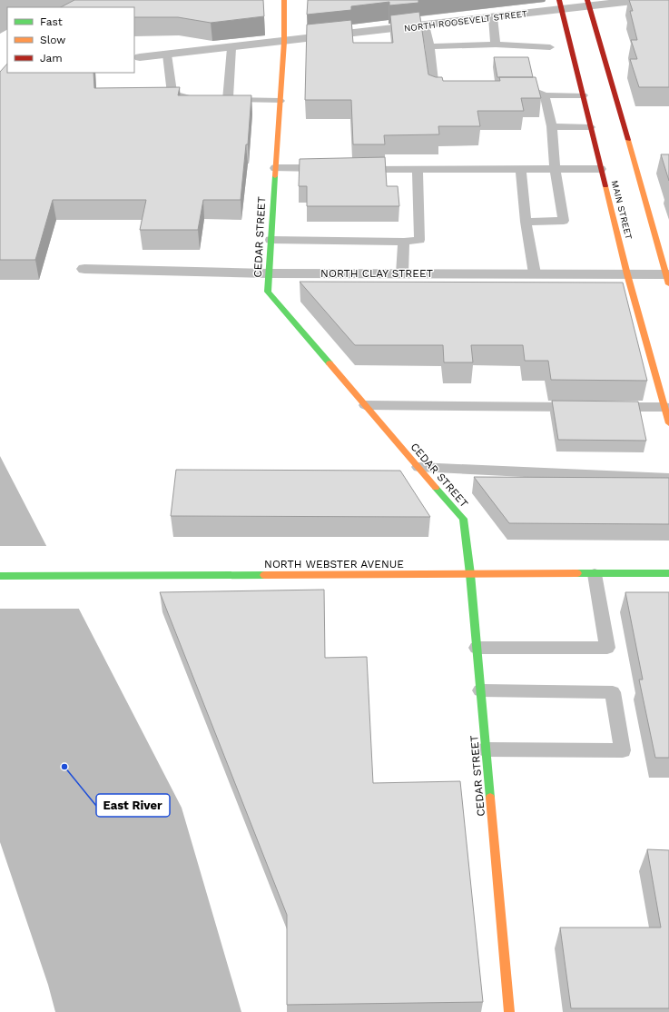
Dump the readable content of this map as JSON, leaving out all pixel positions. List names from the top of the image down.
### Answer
{
  "streets": {
    "main road": ["MAIN STREET", "CEDAR STREET", "NORTH WEBSTER AVENUE"],
    "street": ["NORTH ROOSEVELT STREET", "NORTH CLAY STREET"]
  },
  "crossings": [
    ["NORTH ROOSEVELT STREET", "MAIN STREET"],
    ["NORTH ROOSEVELT STREET", "CEDAR STREET"],
    ["MAIN STREET", "NORTH CLAY STREET"],
    ["CEDAR STREET", "NORTH CLAY STREET"],
    ["CEDAR STREET", "NORTH WEBSTER AVENUE"]
  ],
  "places": ["East River"],
  "legend": ["Fast", "Slow", "Jam"]
}
